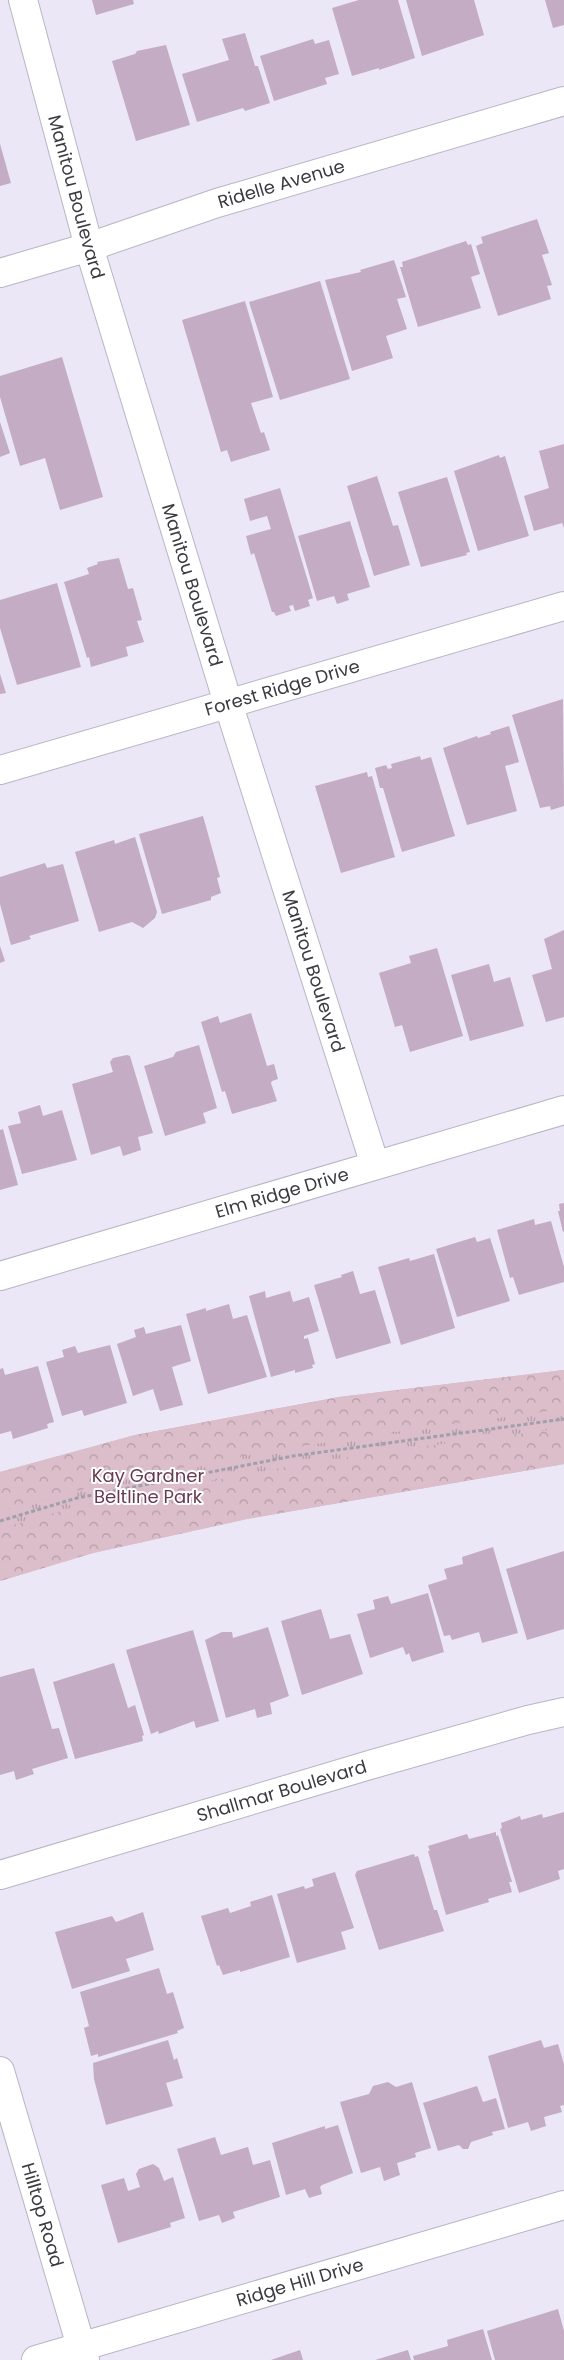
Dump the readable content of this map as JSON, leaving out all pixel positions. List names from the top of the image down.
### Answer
{
  "streets": {
    "street": [
      "Ridelle Avenue",
      "Manitou Boulevard",
      "Forest Ridge Drive",
      "Elm Ridge Drive",
      "Shallmar Boulevard",
      "Hilltop Road",
      "Ridge Hill Drive"
    ]
  },
  "crossings": [
    ["Ridelle Avenue", "Manitou Boulevard"],
    ["Manitou Boulevard", "Forest Ridge Drive"],
    ["Manitou Boulevard", "Elm Ridge Drive"],
    ["Hilltop Road", "Ridge Hill Drive"]
  ],
  "parks": ["Kay Gardner Beltline Park"]
}
